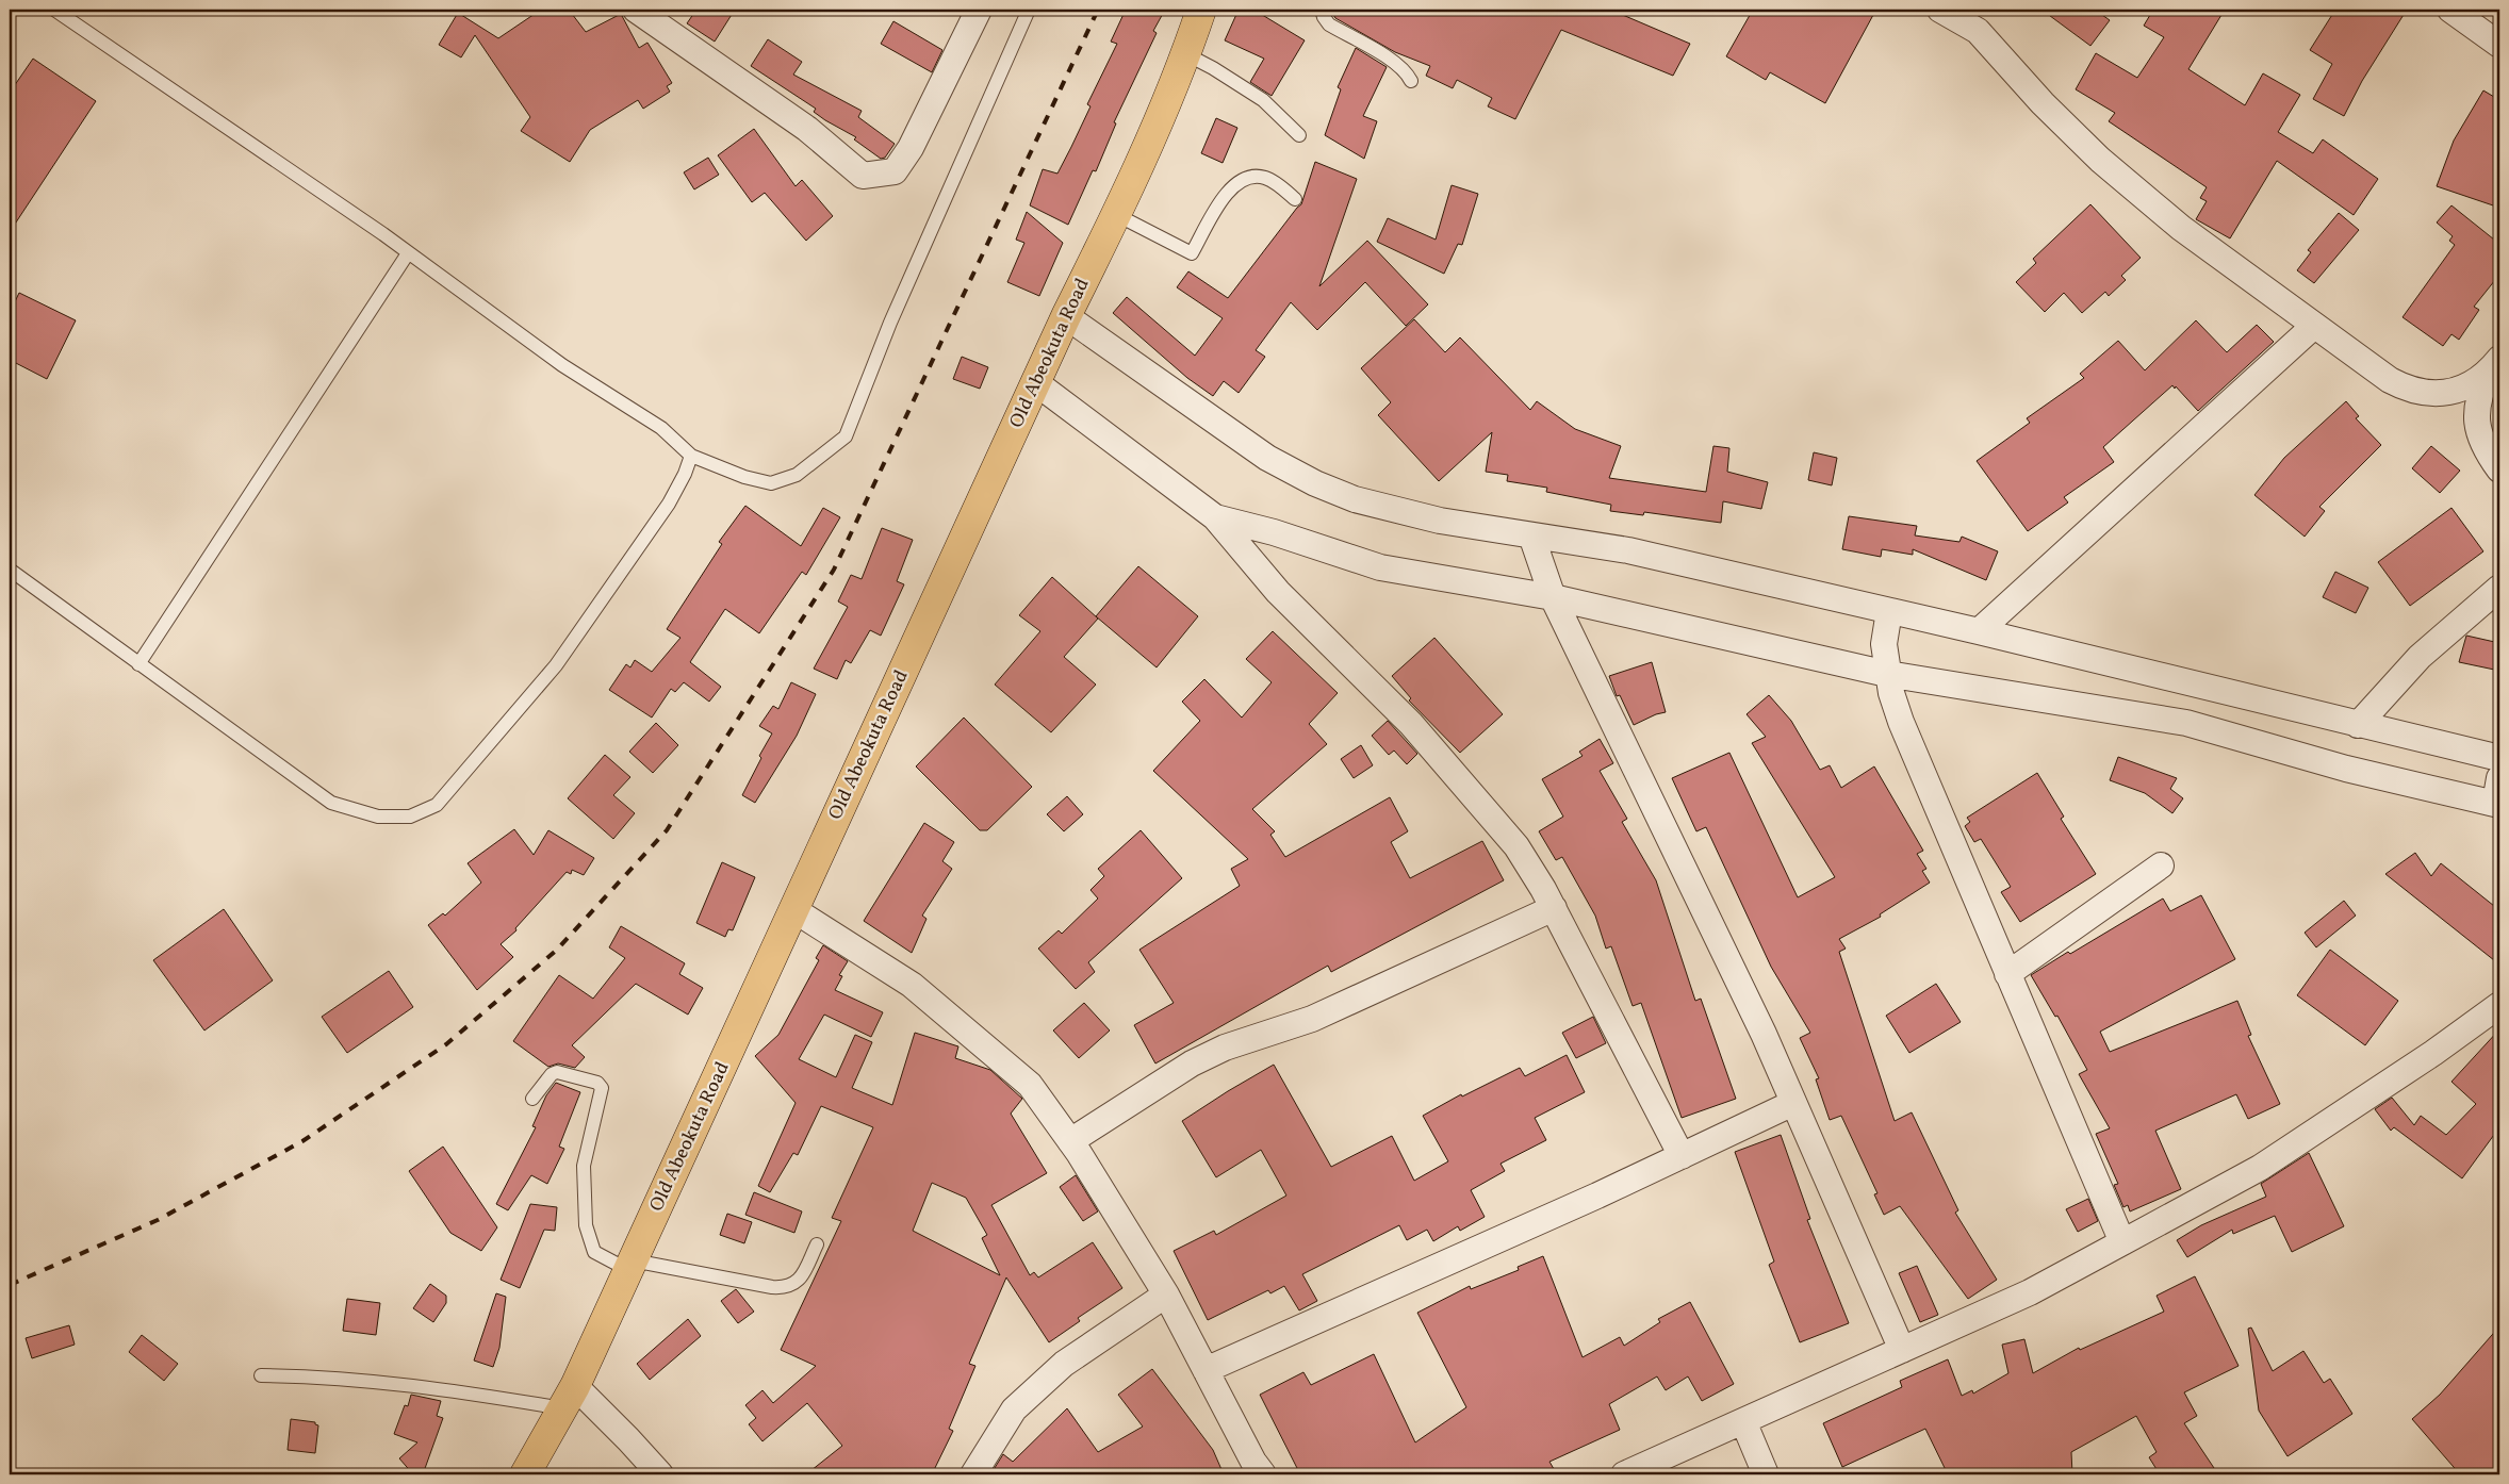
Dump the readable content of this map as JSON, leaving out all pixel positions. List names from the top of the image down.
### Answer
{
  "streets": {
    "highway": ["Old Abeokuta Road"]
  }
}
